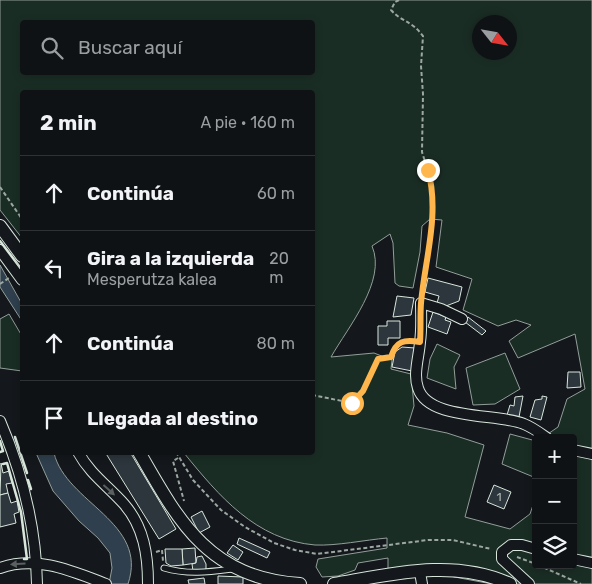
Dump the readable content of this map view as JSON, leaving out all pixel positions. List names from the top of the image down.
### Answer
{
  "house_numbers": ["1"],
  "north": "bottom right",
  "page": {
    "search": "Buscar aquí",
    "heading": ["2 min", "A pie · 160 m"],
    "list": [
      ["Continúa", "60 m"],
      ["Gira a la izquierda", "Mesperutza kalea", "20 m"],
      ["Continúa", "80 m"],
      "Llegada al destino"
    ],
    "map_buttons": ["+", "−"]
  }
}
